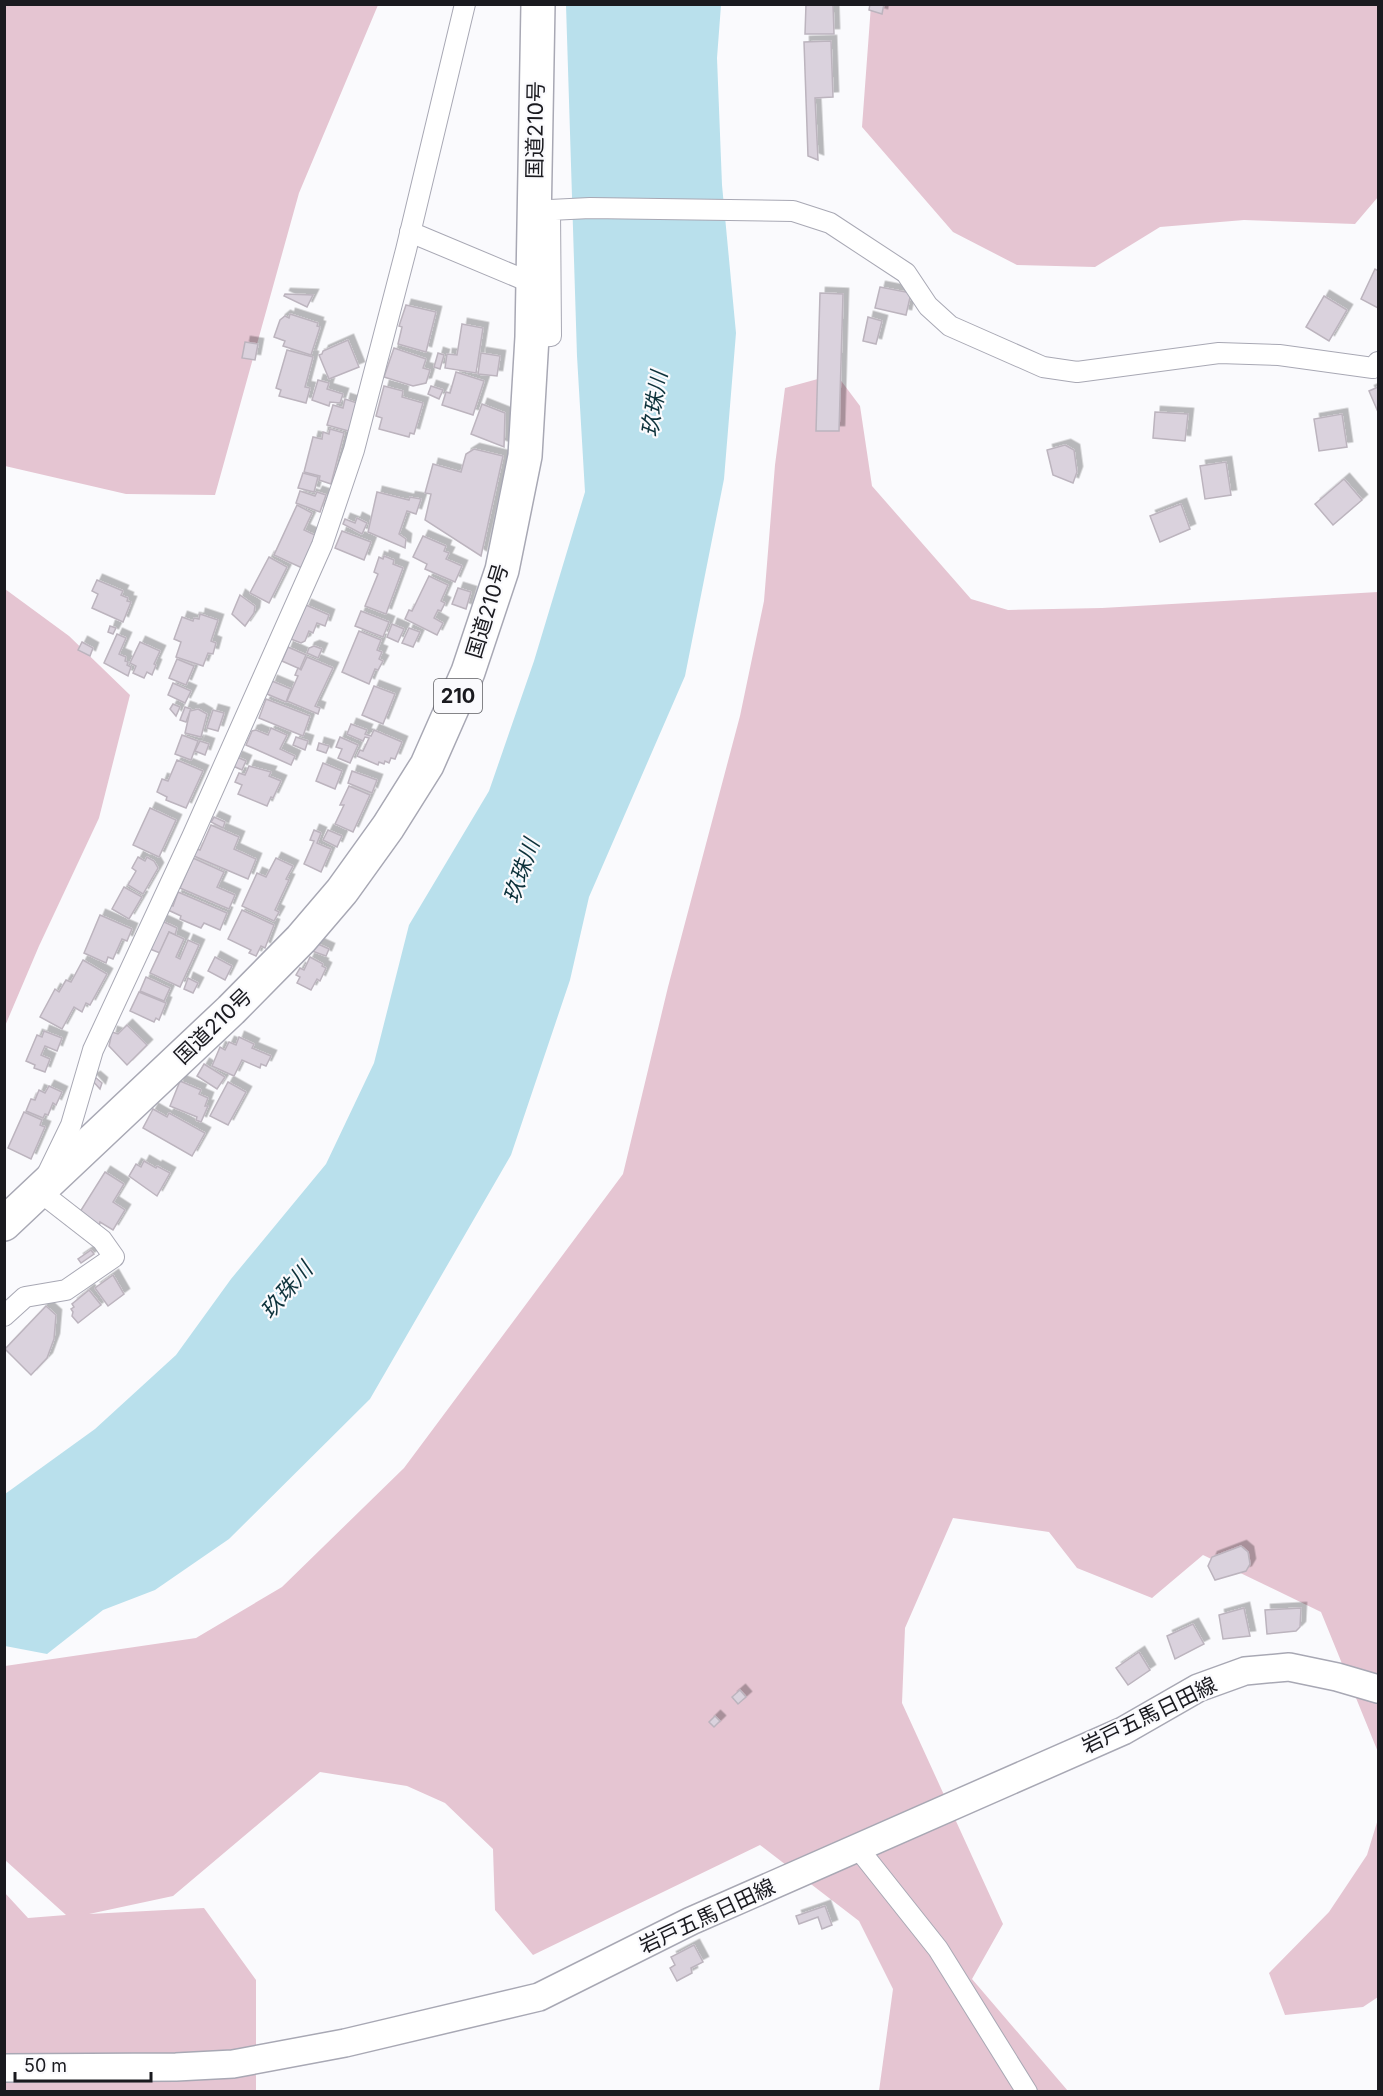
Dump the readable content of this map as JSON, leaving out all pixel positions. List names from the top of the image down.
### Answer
{
  "streets": {
    "highway": ["国道210号", "210"],
    "main road": ["岩戸五馬日田線"]
  },
  "water": ["玖珠川"],
  "scale_bar": "50 m"
}
